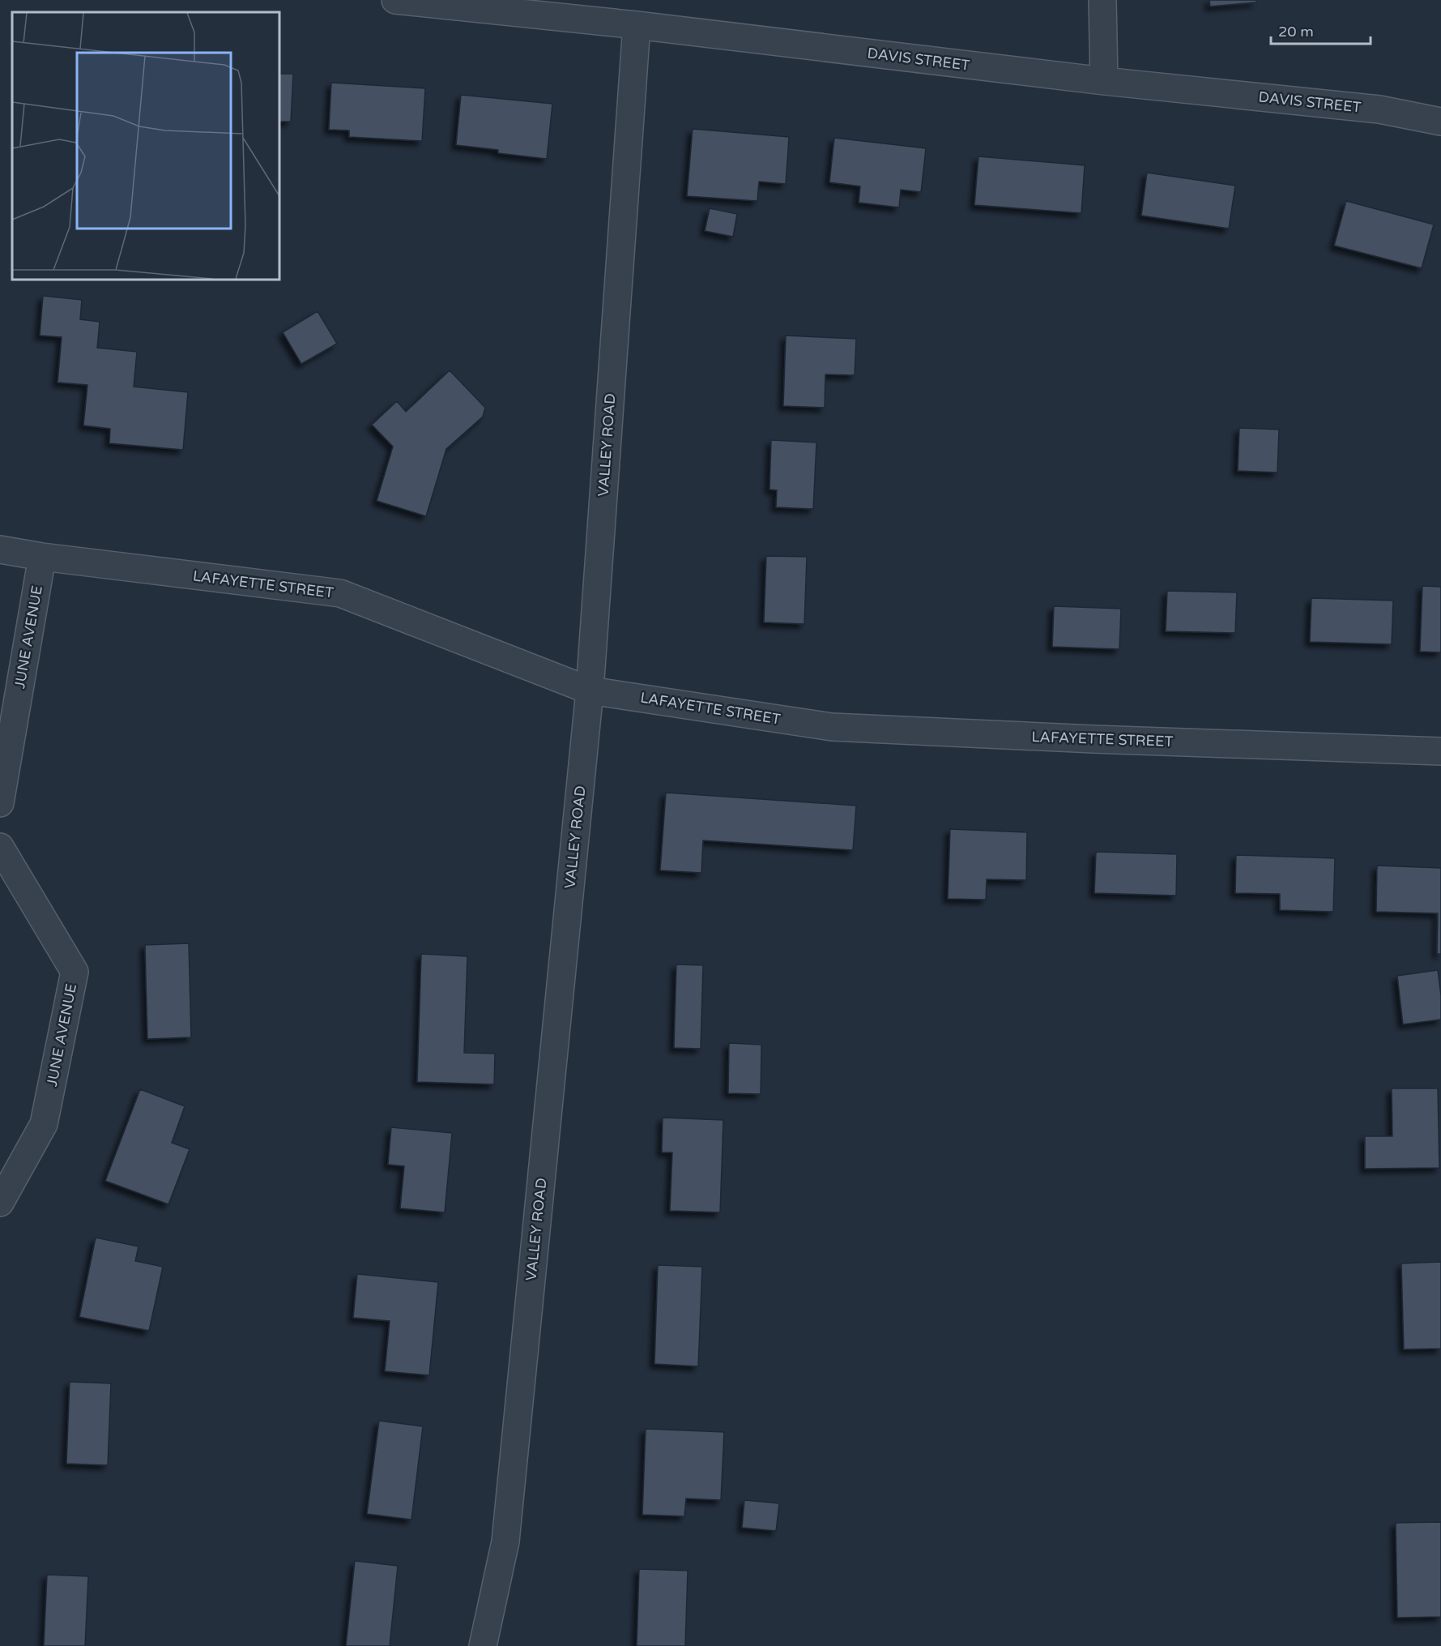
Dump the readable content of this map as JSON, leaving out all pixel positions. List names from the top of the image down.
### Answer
{
  "streets": {
    "street": [
      "DAVIS STREET",
      "VALLEY ROAD",
      "LAFAYETTE STREET",
      "JUNE AVENUE"
    ]
  },
  "crossings": [
    ["DAVIS STREET", "VALLEY ROAD"],
    ["VALLEY ROAD", "LAFAYETTE STREET"],
    ["LAFAYETTE STREET", "JUNE AVENUE"]
  ],
  "scale_bar": "20 m"
}
